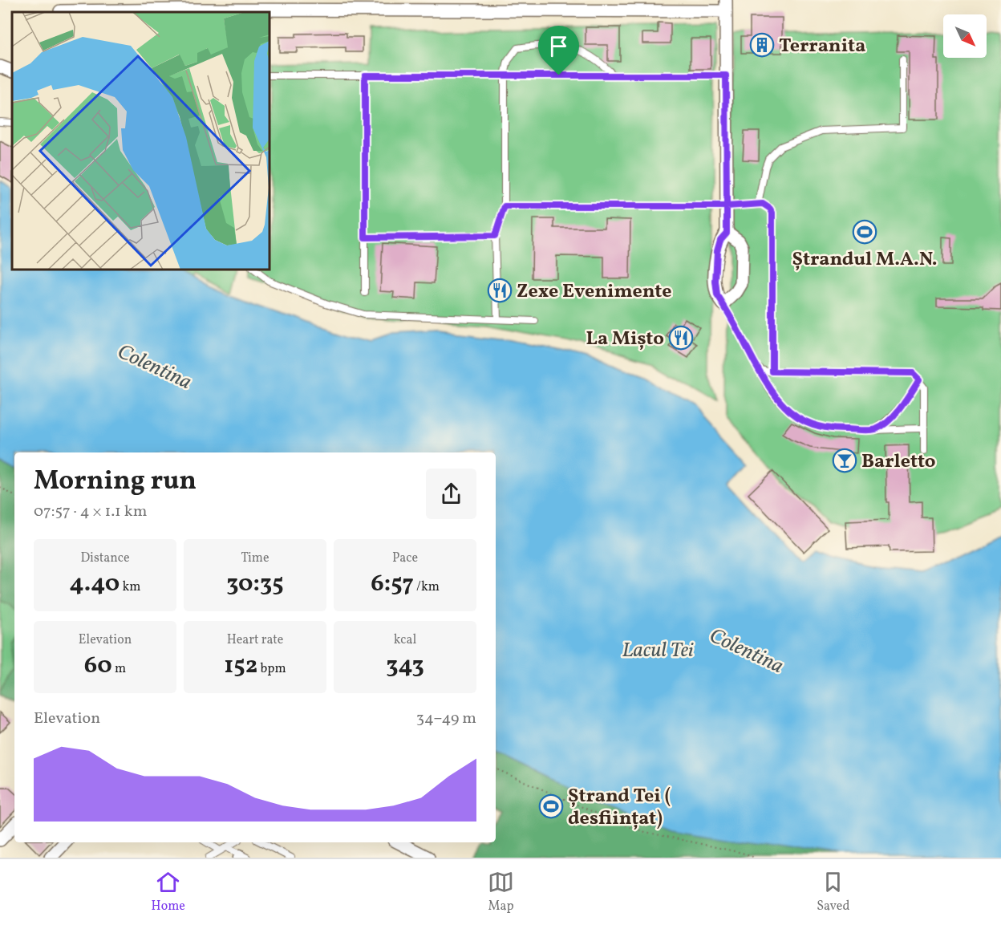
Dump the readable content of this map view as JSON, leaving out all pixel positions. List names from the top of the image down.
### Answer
{
  "water": ["Colentina", "Lacul Tei"],
  "places": {
    "building": ["Terranita"],
    "sports": ["Ștrandul M.A.N.", "Ștrand Tei ( desființat)"],
    "restaurant": ["Zexe Evenimente", "La Mișto"],
    "bar": ["Barletto"]
  },
  "north": "bottom right",
  "page": {
    "heading": ["Morning run", "07:57 · 4 × 1.1 km"],
    "stats": [
      ["Distance", "4.40 km"],
      ["Time", "30:35"],
      ["Pace", "6:57 /km"],
      ["Elevation", "60 m"],
      ["Heart rate", "152 bpm"],
      ["kcal", "343"]
    ],
    "chart": ["Elevation", "34–49 m"],
    "tabs": ["Home", "Map", "Saved"]
  }
}
